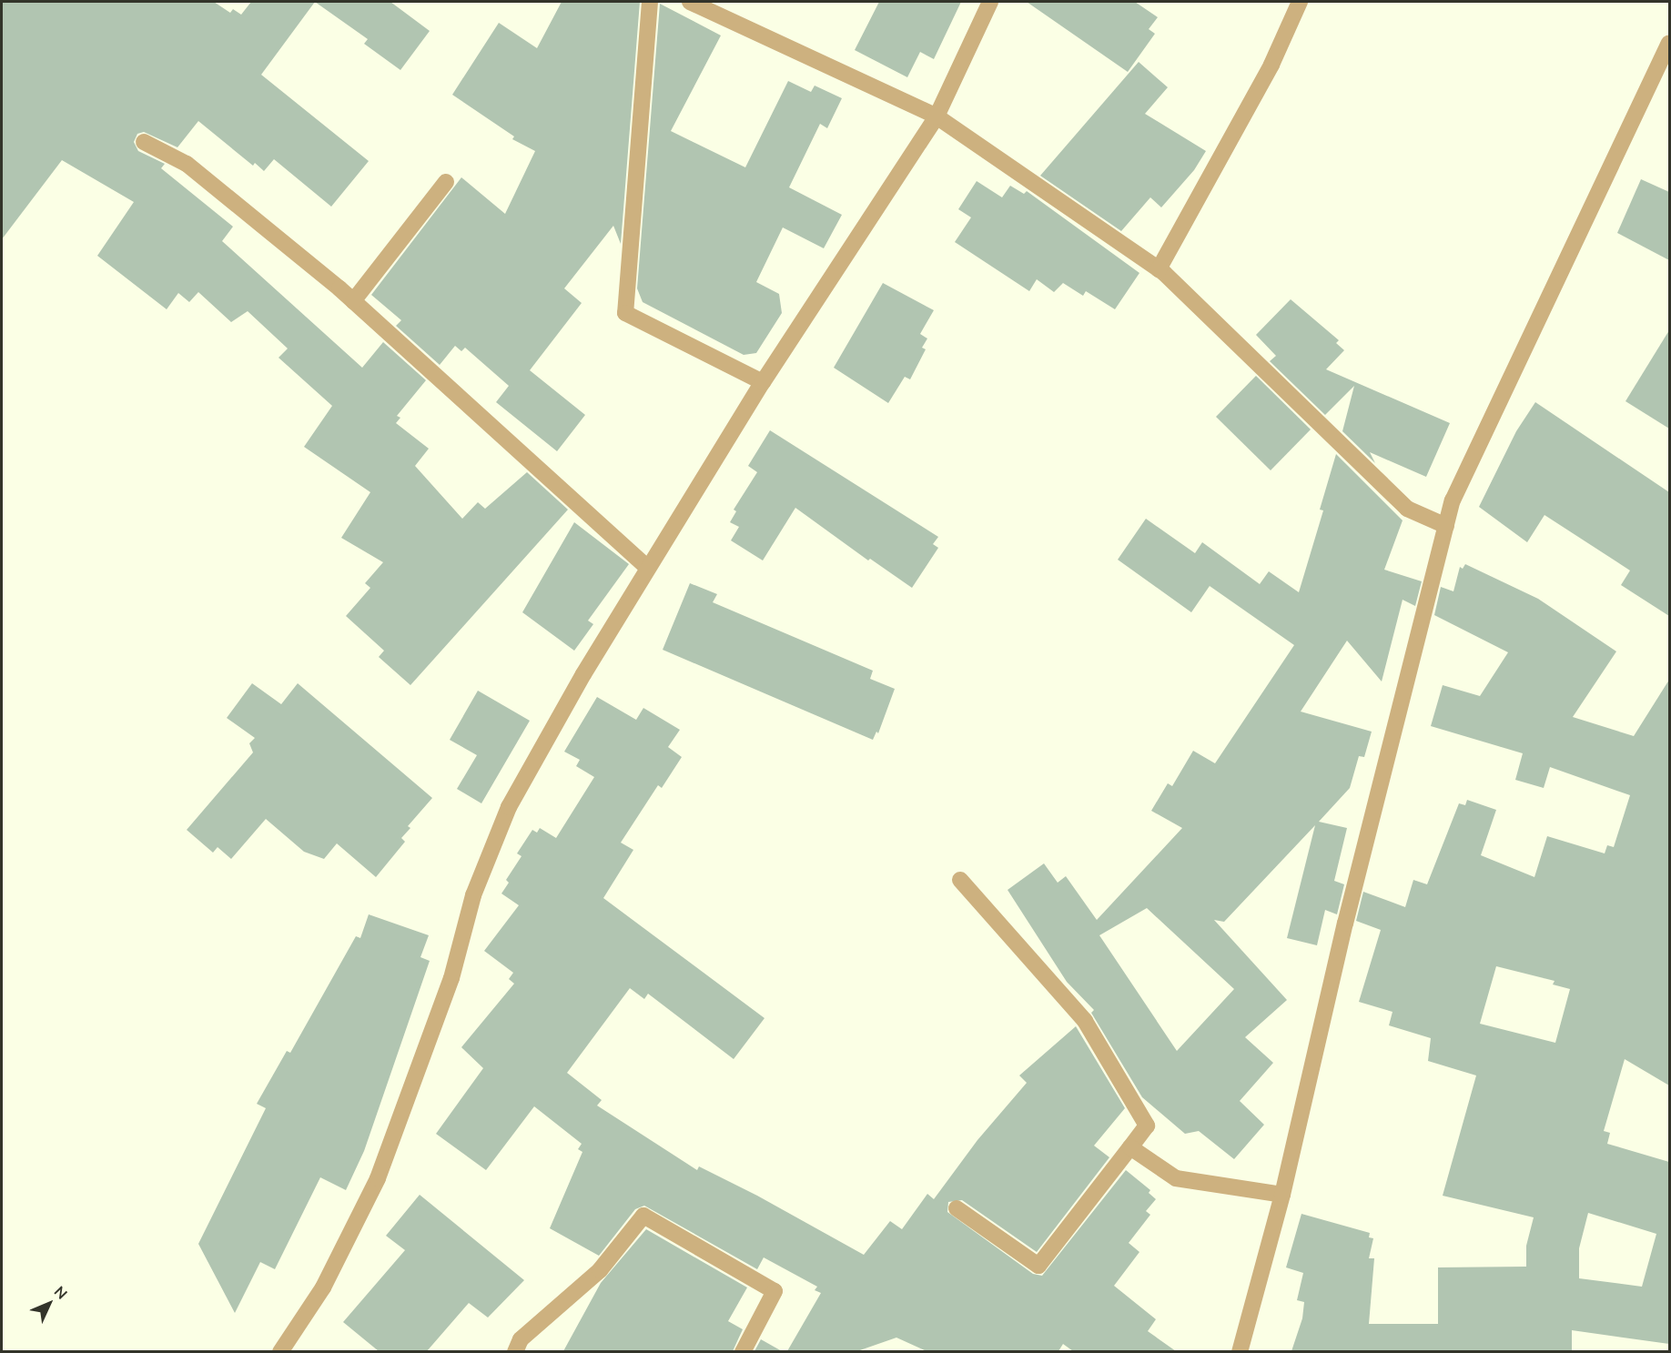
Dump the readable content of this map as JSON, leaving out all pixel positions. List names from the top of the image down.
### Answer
{
  "north": "top right"
}
